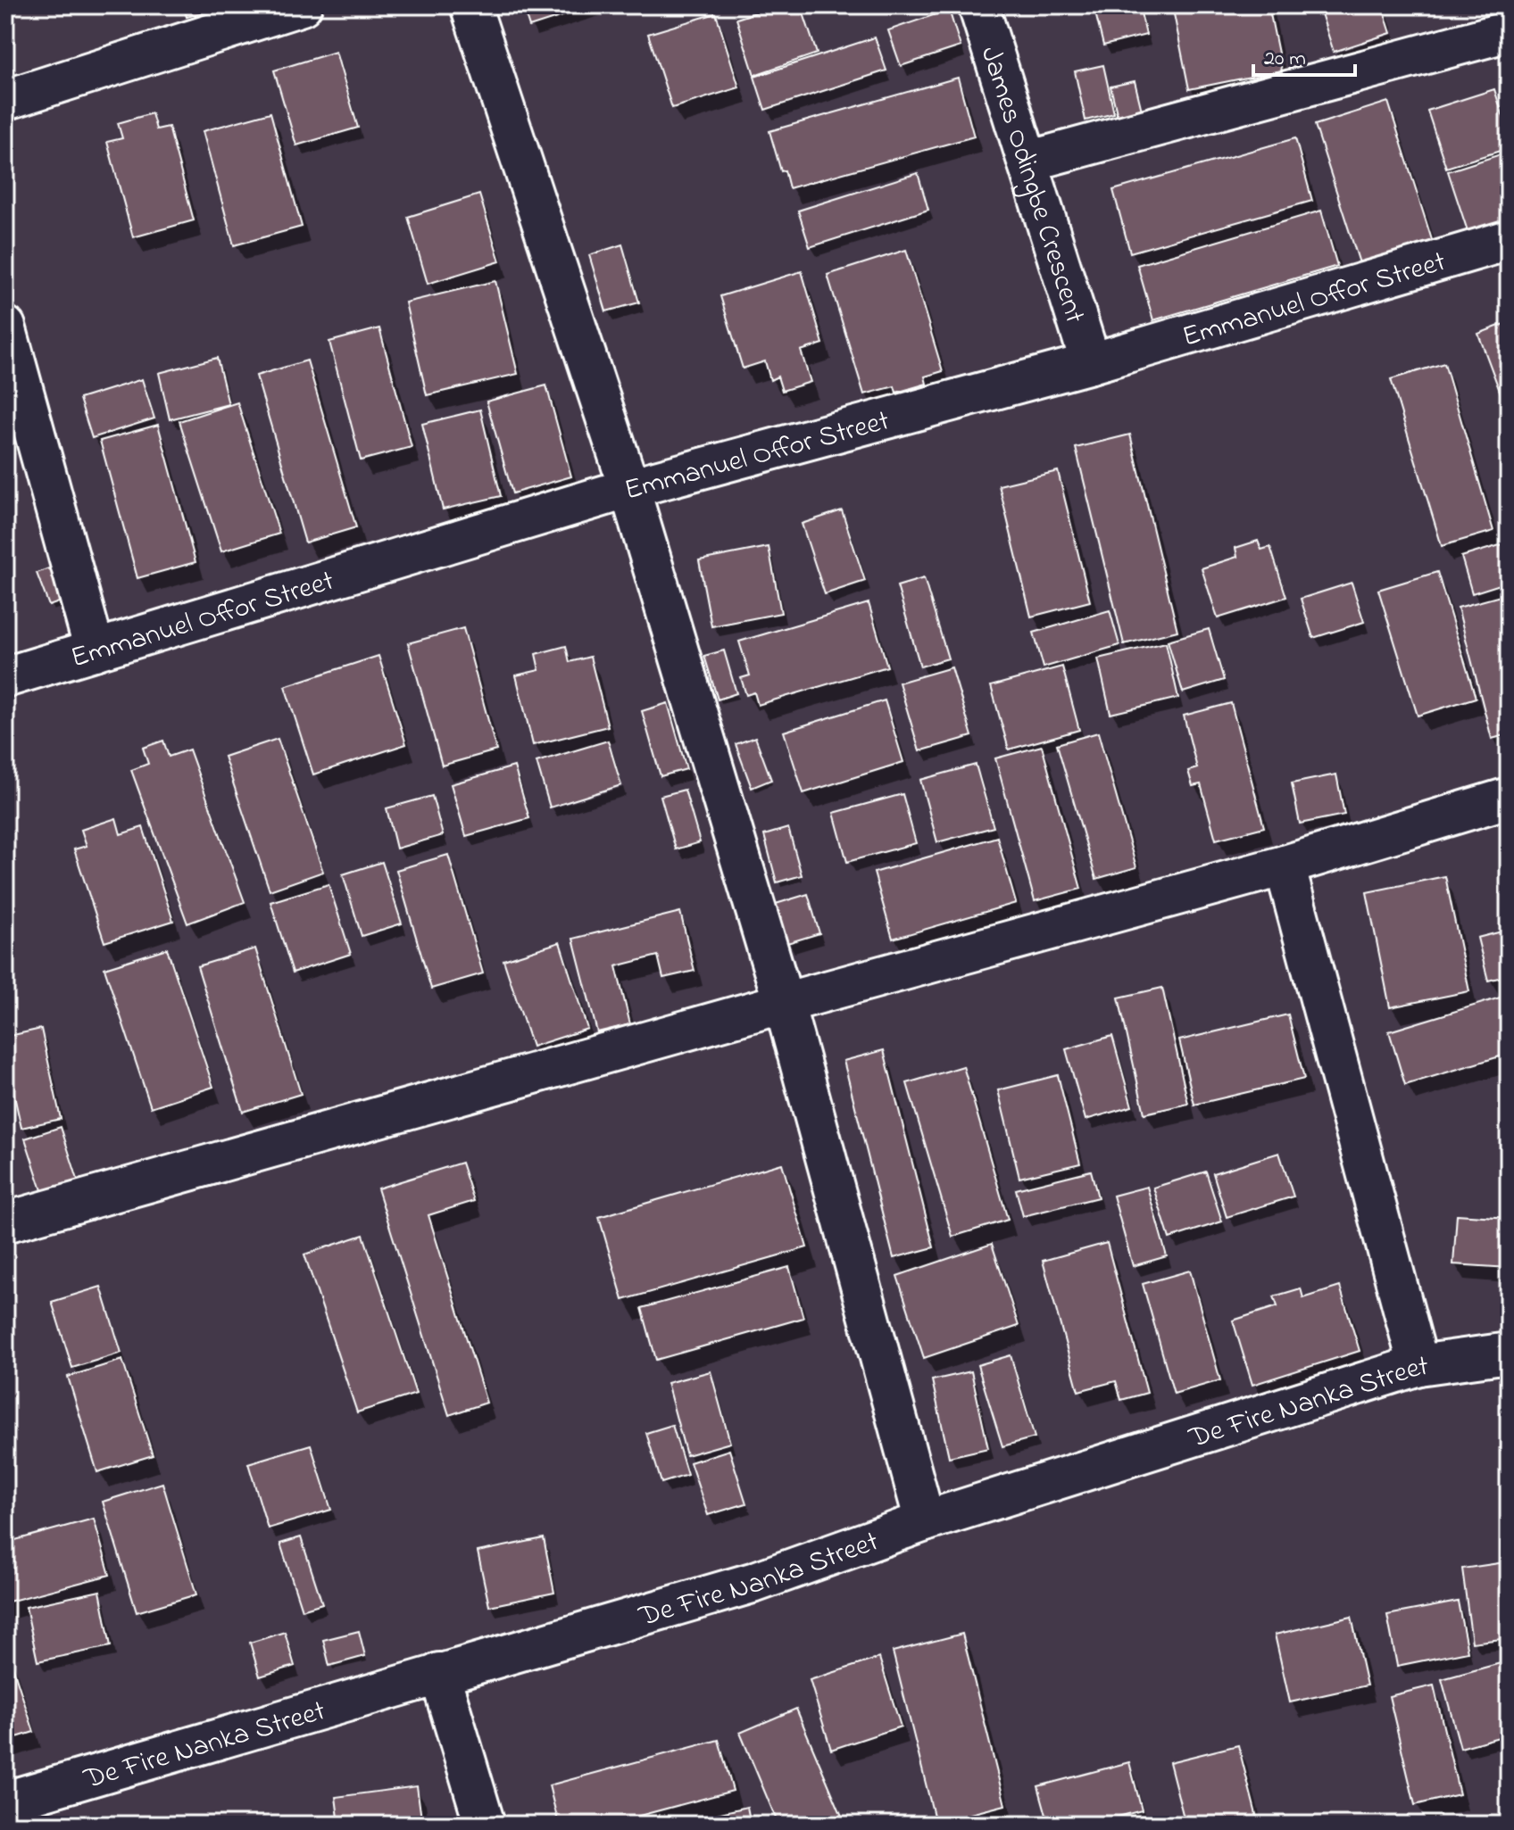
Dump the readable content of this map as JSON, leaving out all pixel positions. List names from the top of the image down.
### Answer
{
  "streets": {
    "street": ["James Odingbe Crescent", "Emmanuel Offor Street", "De Fire Nanka Street"]
  },
  "crossings": [
    ["James Odingbe Crescent", "Emmanuel Offor Street"]
  ],
  "scale_bar": "20 m"
}
